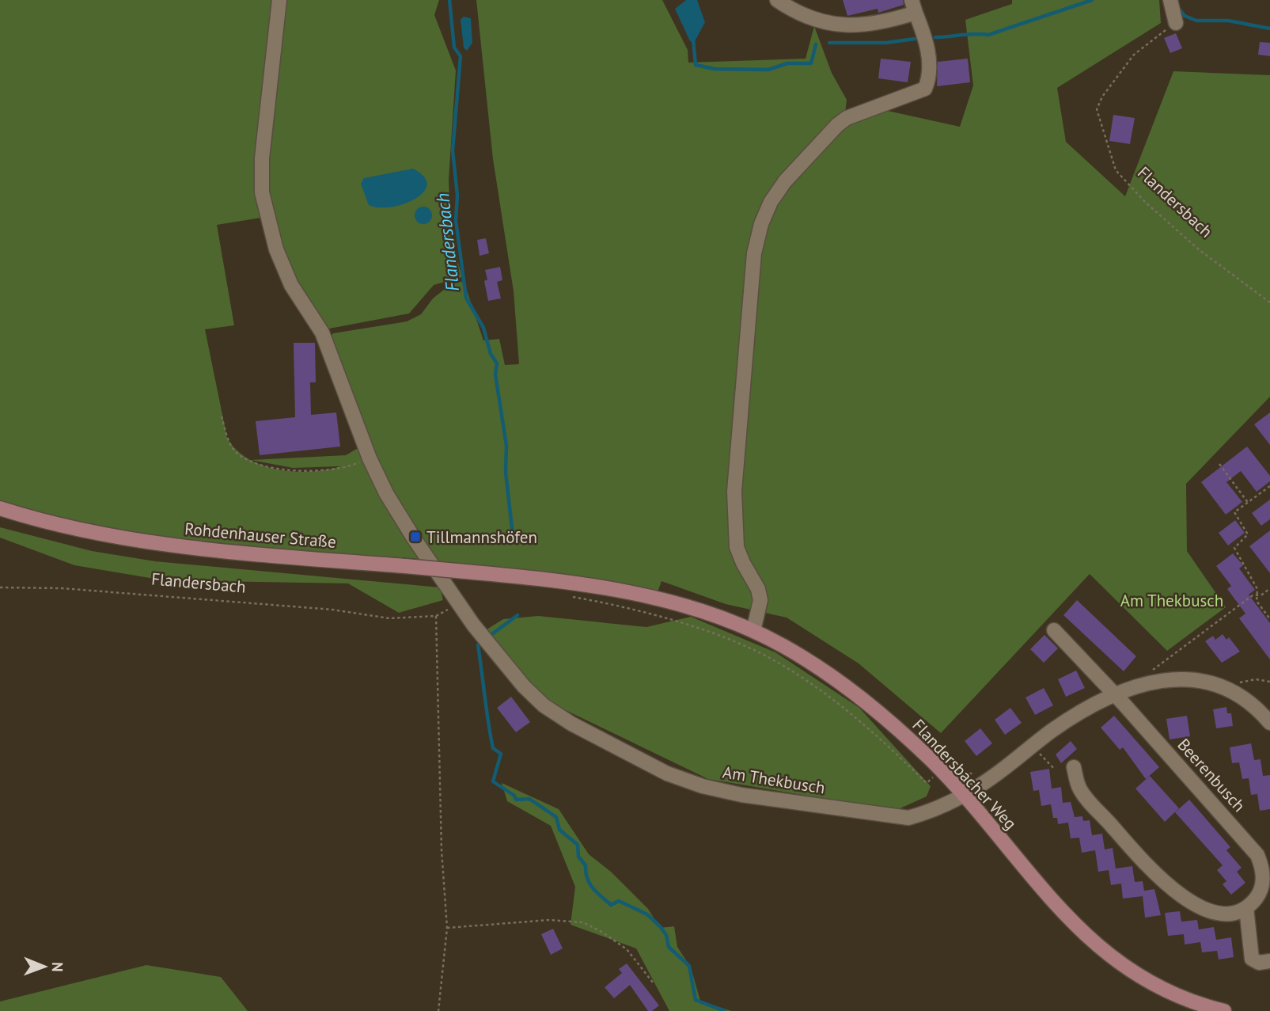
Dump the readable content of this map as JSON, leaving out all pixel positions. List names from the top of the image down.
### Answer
{
  "streets": {
    "main road": ["Rohdenhauser Straße", "Flandersbacher Weg"],
    "street": ["Beerenbusch", "Am Thekbusch"],
    "path": ["Flandersbach"]
  },
  "crossings": [
    ["Flandersbach", "Am Thekbusch"],
    ["Rohdenhauser Straße", "Flandersbacher Weg"],
    ["Flandersbacher Weg", "Am Thekbusch"],
    ["Beerenbusch", "Am Thekbusch"]
  ],
  "water": ["Flandersbach"],
  "parks": ["Am Thekbusch"],
  "places": {
    "transit": ["Tillmannshöfen"]
  },
  "north": "right"
}
